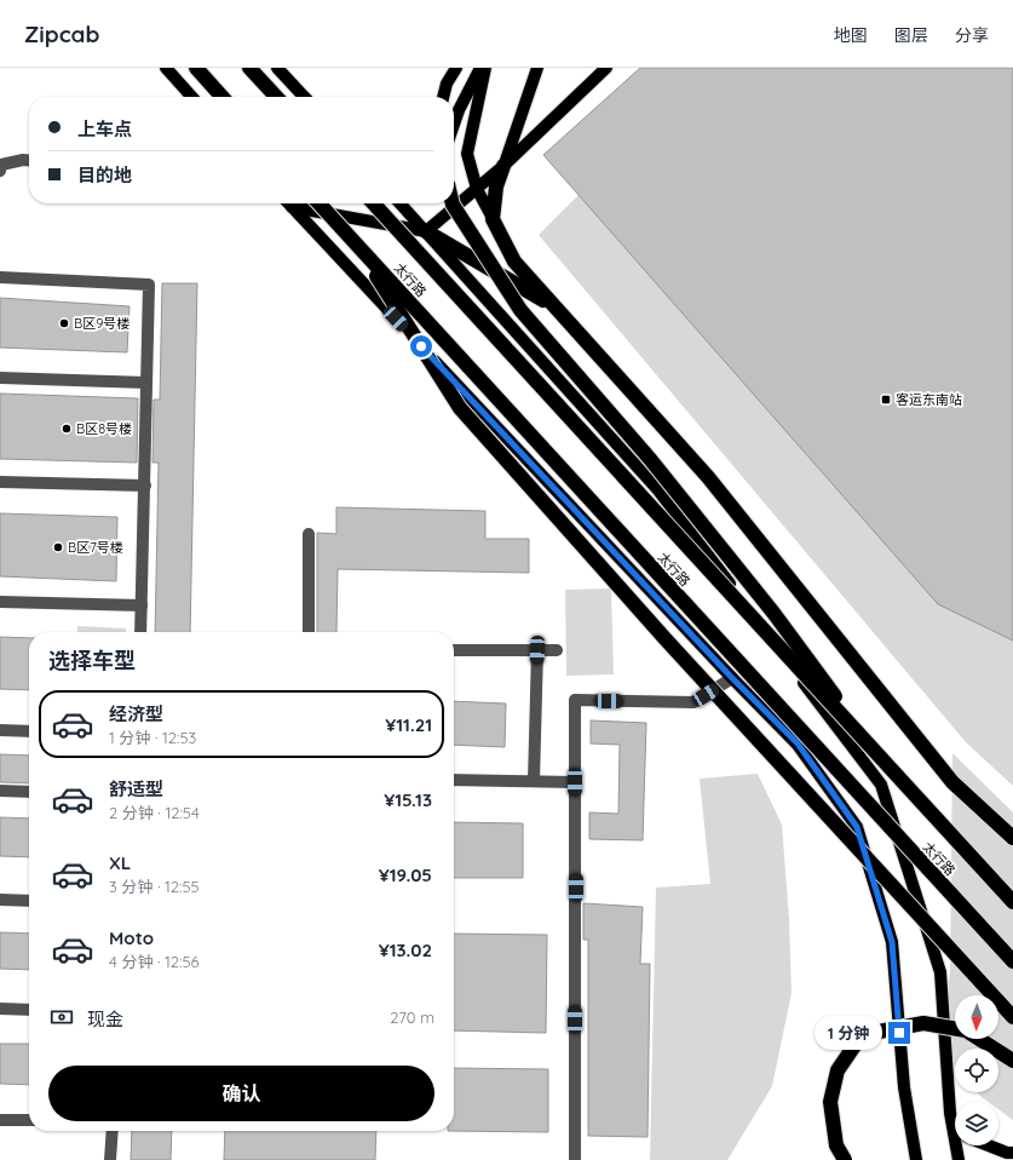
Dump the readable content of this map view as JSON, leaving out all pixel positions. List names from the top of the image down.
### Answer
{
  "streets": {
    "highway": ["太行路"]
  },
  "places": {
    "other": ["B区9号楼", "B区8号楼", "B区7号楼"],
    "transit": ["客运东南站"]
  },
  "north": "bottom",
  "page": {
    "header": "Zipcab",
    "nav": ["地图", "图层", "分享"],
    "banner": ["上车点", "目的地"],
    "heading": "选择车型",
    "list": [
      {
        "name": "经济型",
        "note": "1 分钟 · 12:53",
        "value": "¥11.21"
      },
      {
        "name": "舒适型",
        "note": "2 分钟 · 12:54",
        "value": "¥15.13"
      },
      {
        "name": "XL",
        "note": "3 分钟 · 12:55",
        "value": "¥19.05"
      },
      {
        "name": "Moto",
        "note": "4 分钟 · 12:56",
        "value": "¥13.02"
      }
    ],
    "pay": ["现金", "270 m"],
    "bubble": "1 分钟",
    "buttons": "确认"
  }
}
